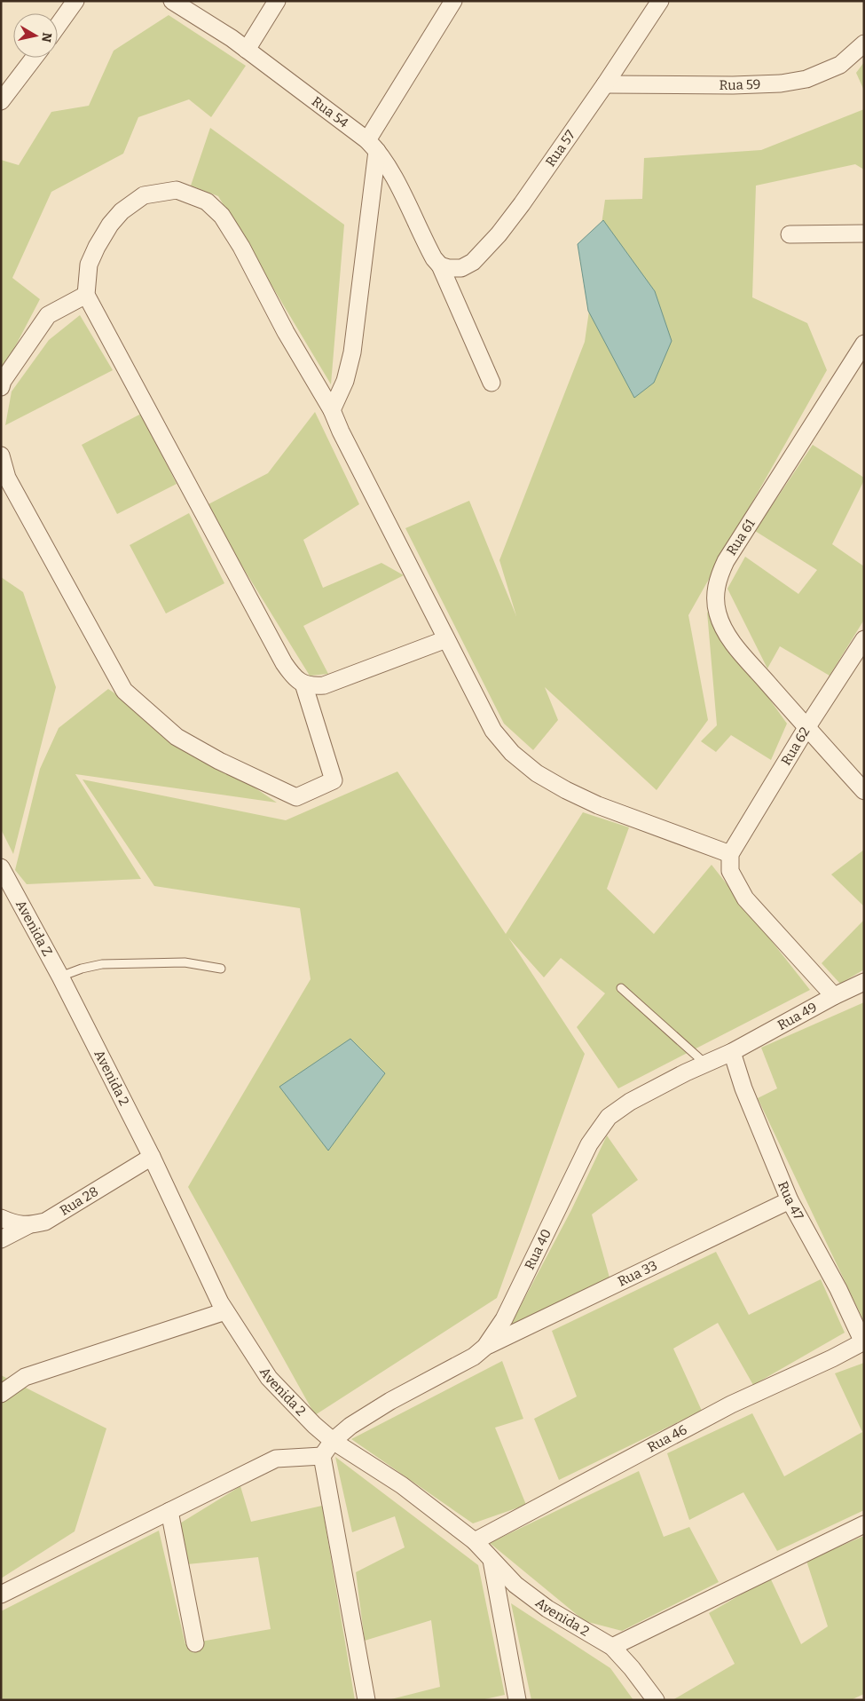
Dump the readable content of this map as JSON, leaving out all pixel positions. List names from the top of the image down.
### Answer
{
  "streets": {
    "street": [
      "Rua 59",
      "Rua 54",
      "Rua 57",
      "Rua 61",
      "Rua 62",
      "Avenida Z",
      "Rua 49",
      "Avenida 2",
      "Rua 47",
      "Rua 28",
      "Rua 40",
      "Rua 33",
      "Rua 46"
    ]
  },
  "crossings": [
    ["Rua 59", "Rua 57"],
    ["Rua 54", "Rua 57"],
    ["Rua 61", "Rua 62"],
    ["Avenida Z", "Avenida 2"],
    ["Rua 49", "Rua 47"],
    ["Rua 49", "Rua 40"],
    ["Avenida 2", "Rua 28"],
    ["Avenida 2", "Rua 40"],
    ["Avenida 2", "Rua 46"],
    ["Rua 47", "Rua 40"],
    ["Rua 47", "Rua 33"],
    ["Rua 47", "Rua 46"],
    ["Rua 40", "Rua 33"]
  ],
  "north": "right"
}
